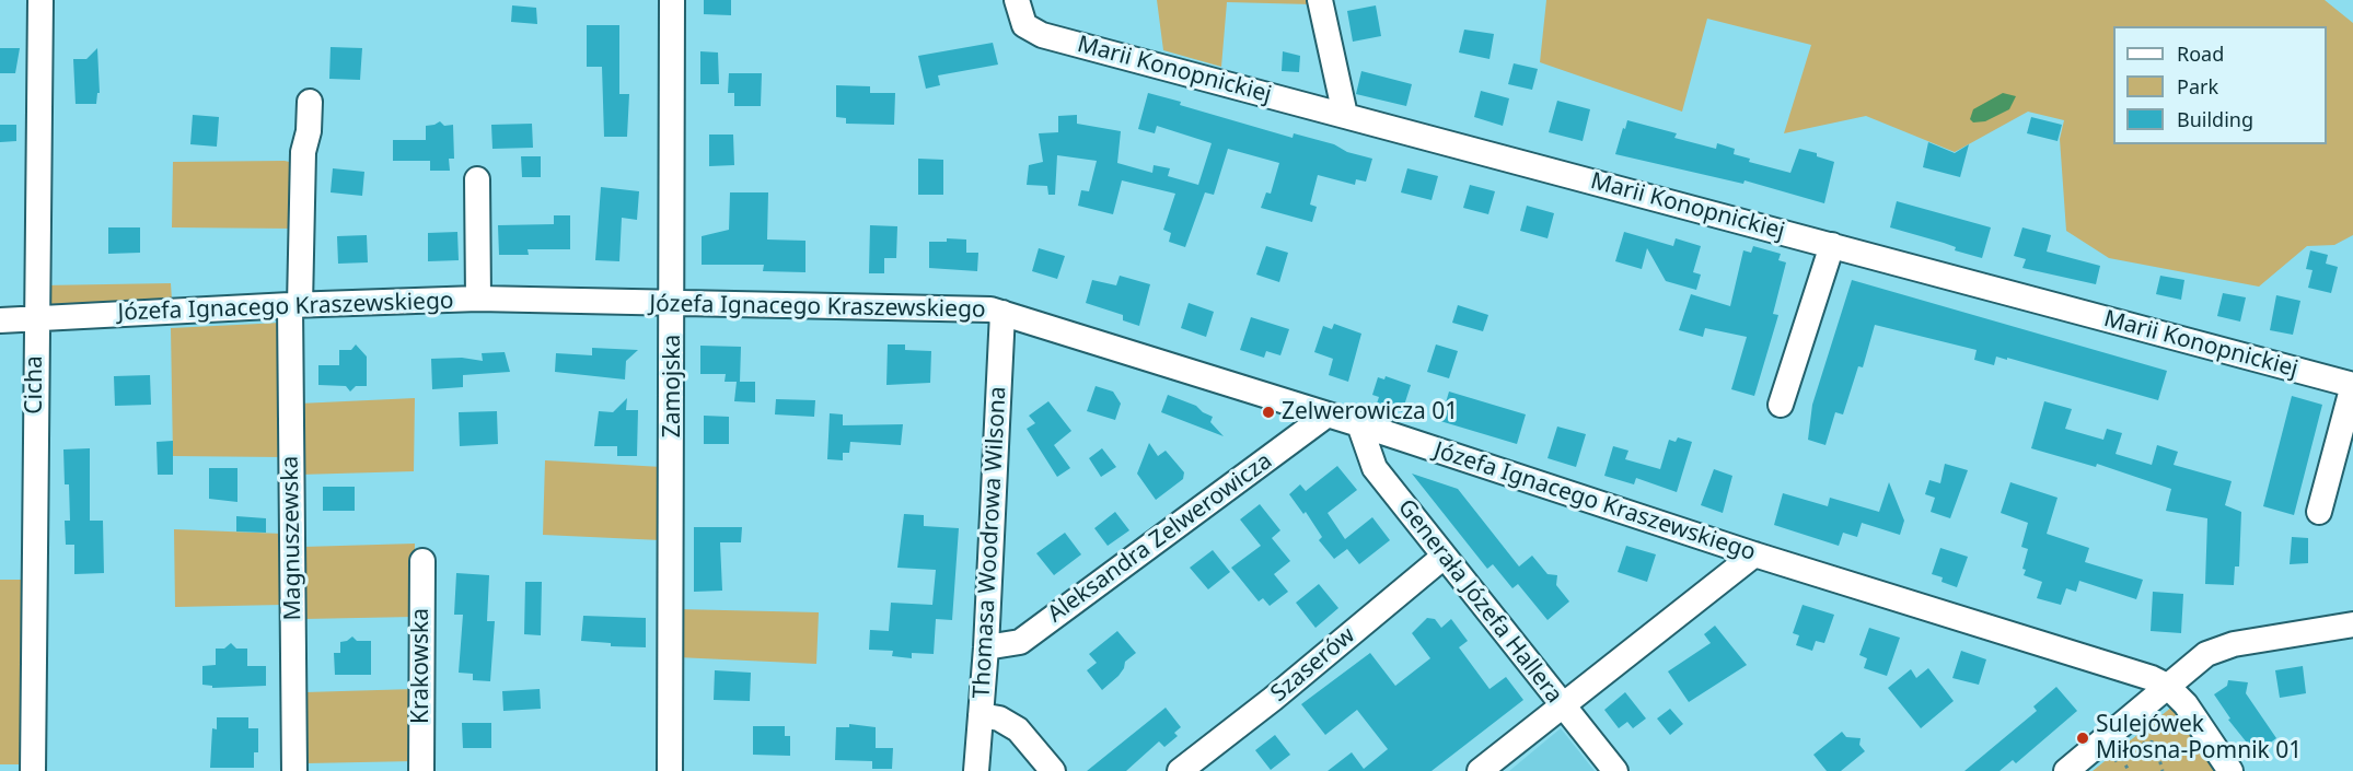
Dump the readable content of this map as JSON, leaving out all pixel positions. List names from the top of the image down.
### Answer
{
  "streets": {
    "street": [
      "Marii Konopnickiej",
      "Józefa Ignacego Kraszewskiego",
      "Cicha",
      "Zamojska",
      "Magnuszewska",
      "Aleksandra Zelwerowicza",
      "Thomasa Woodrowa Wilsona",
      "Generała Józefa Hallera",
      "Szaserów",
      "Krakowska"
    ]
  },
  "crossings": [
    ["Józefa Ignacego Kraszewskiego", "Cicha"],
    ["Józefa Ignacego Kraszewskiego", "Zamojska"],
    ["Józefa Ignacego Kraszewskiego", "Magnuszewska"],
    ["Józefa Ignacego Kraszewskiego", "Aleksandra Zelwerowicza"],
    ["Józefa Ignacego Kraszewskiego", "Thomasa Woodrowa Wilsona"],
    ["Józefa Ignacego Kraszewskiego", "Generała Józefa Hallera"],
    ["Aleksandra Zelwerowicza", "Thomasa Woodrowa Wilsona"],
    ["Generała Józefa Hallera", "Szaserów"]
  ],
  "places": ["Zelwerowicza 01", "Sulejówek Miłosna-Pomnik 01"],
  "legend": ["Road", "Park", "Building"]
}
